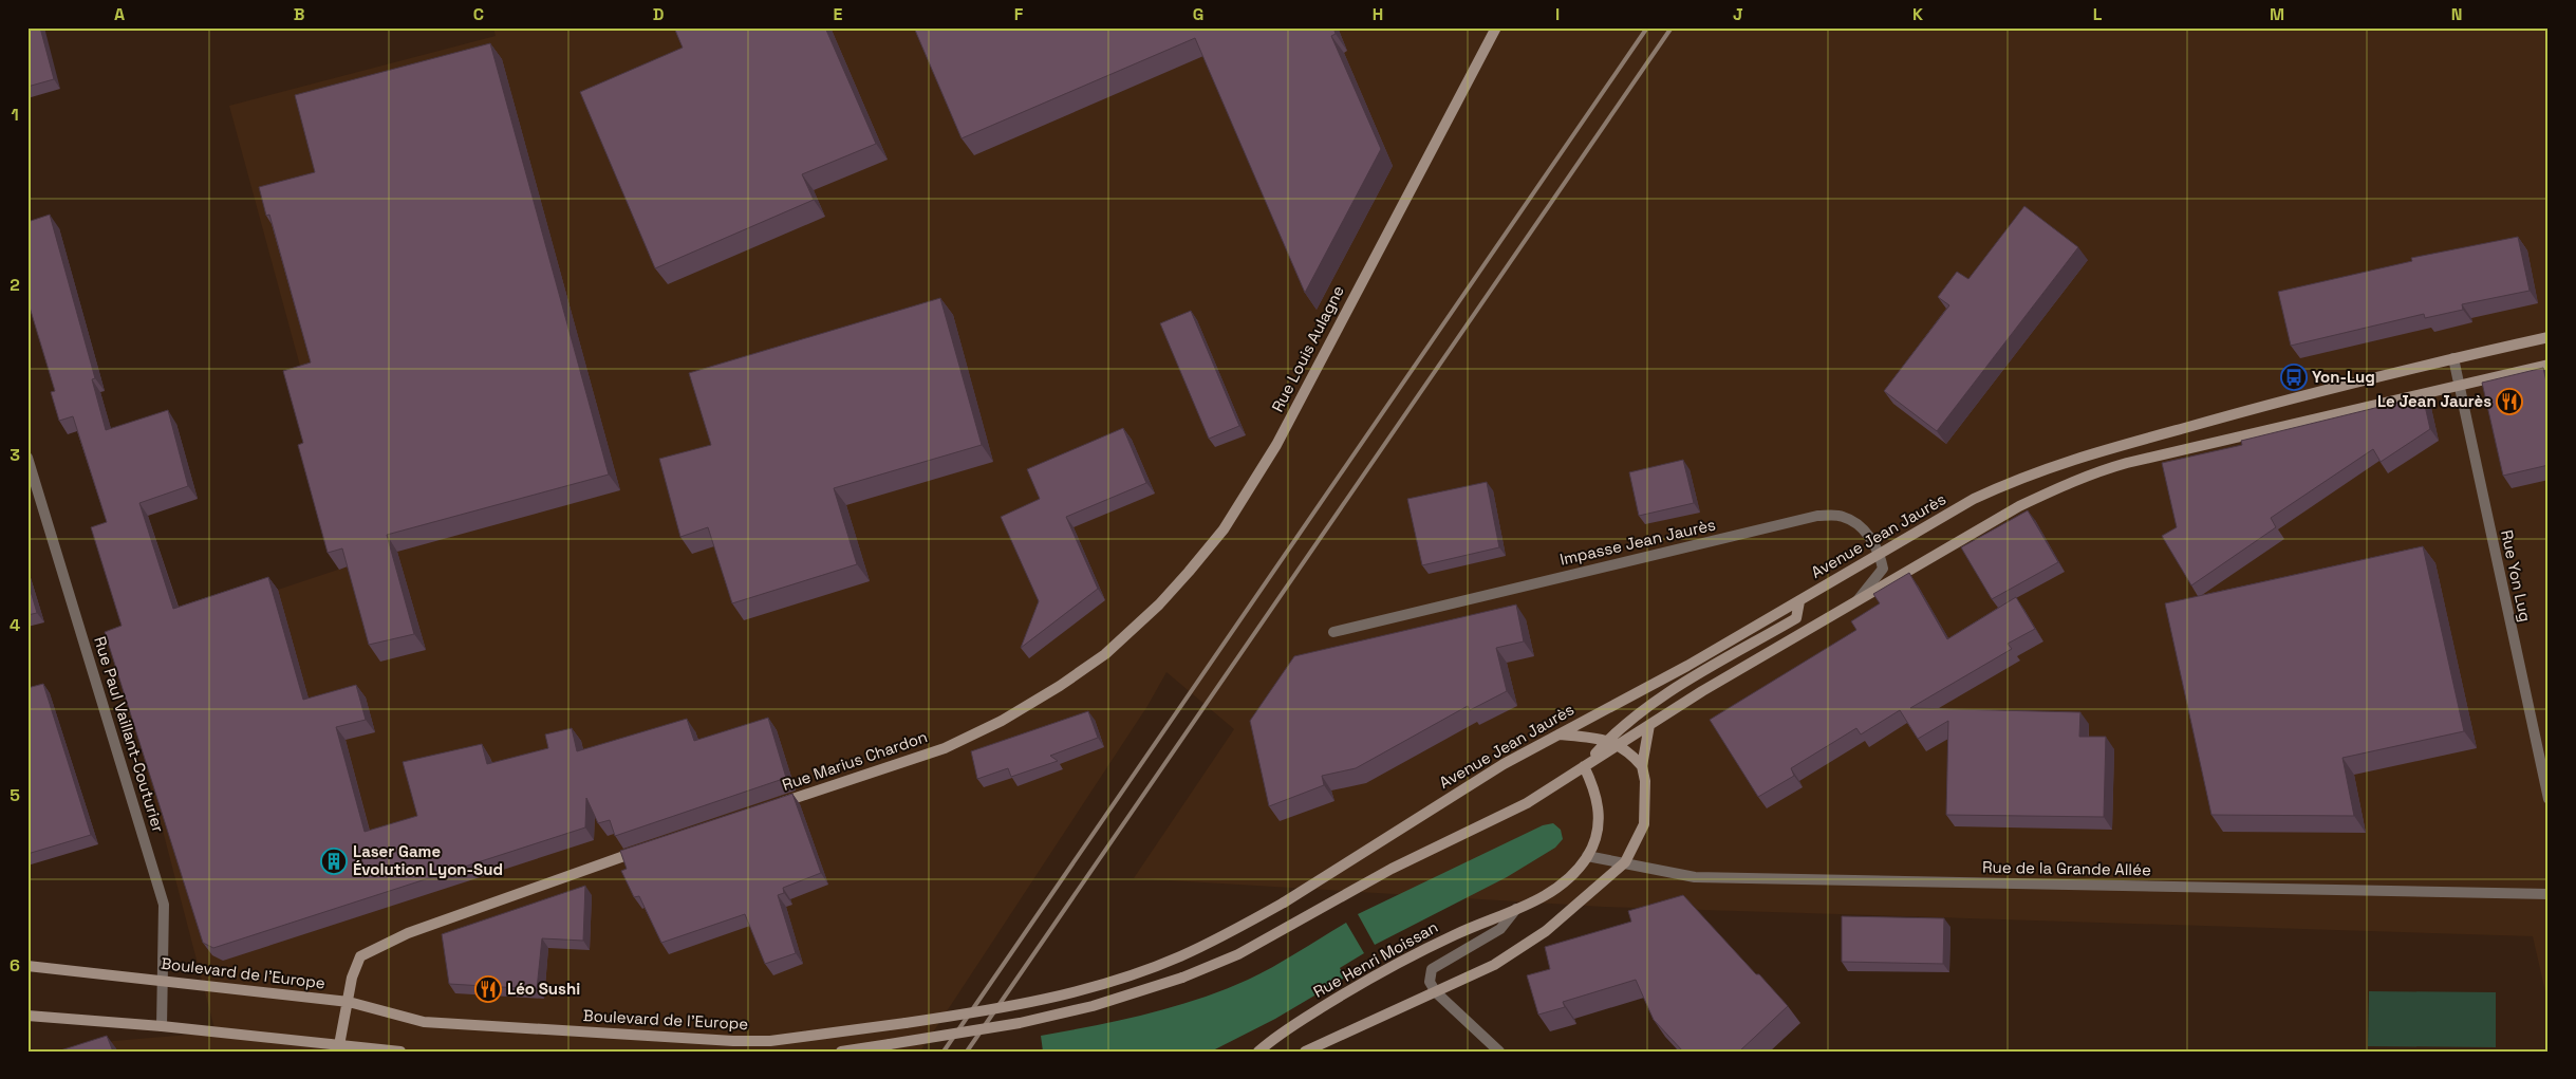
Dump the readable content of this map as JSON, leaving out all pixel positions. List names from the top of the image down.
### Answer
{
  "streets": {
    "main road": [
      "Rue Louis Aulagne",
      "Avenue Jean Jaurès",
      "Rue Marius Chardon",
      "Rue Henri Moissan",
      "Boulevard de l'Europe"
    ],
    "street": [
      "Impasse Jean Jaurès",
      "Rue Yon Lug",
      "Rue Paul Vaillant-Couturier",
      "Rue de la Grande Allée"
    ]
  },
  "crossings": [
    ["Rue Louis Aulagne", "Rue Marius Chardon"],
    ["Avenue Jean Jaurès", "Impasse Jean Jaurès"],
    ["Avenue Jean Jaurès", "Rue Yon Lug"],
    ["Avenue Jean Jaurès", "Boulevard de l'Europe"],
    ["Rue Paul Vaillant-Couturier", "Boulevard de l'Europe"],
    ["Rue de la Grande Allée", "Rue Henri Moissan"]
  ],
  "places": {
    "bus stop": ["Yon-Lug"],
    "restaurant": ["Le Jean Jaurès", "Léo Sushi"],
    "building": ["Laser Game Évolution Lyon-Sud"]
  },
  "grid": {
    "columns": [
      "A",
      "B",
      "C",
      "D",
      "E",
      "F",
      "G",
      "H",
      "I",
      "J",
      "K",
      "L",
      "M",
      "N"
    ],
    "rows": [
      "1",
      "2",
      "3",
      "4",
      "5",
      "6"
    ]
  }
}
